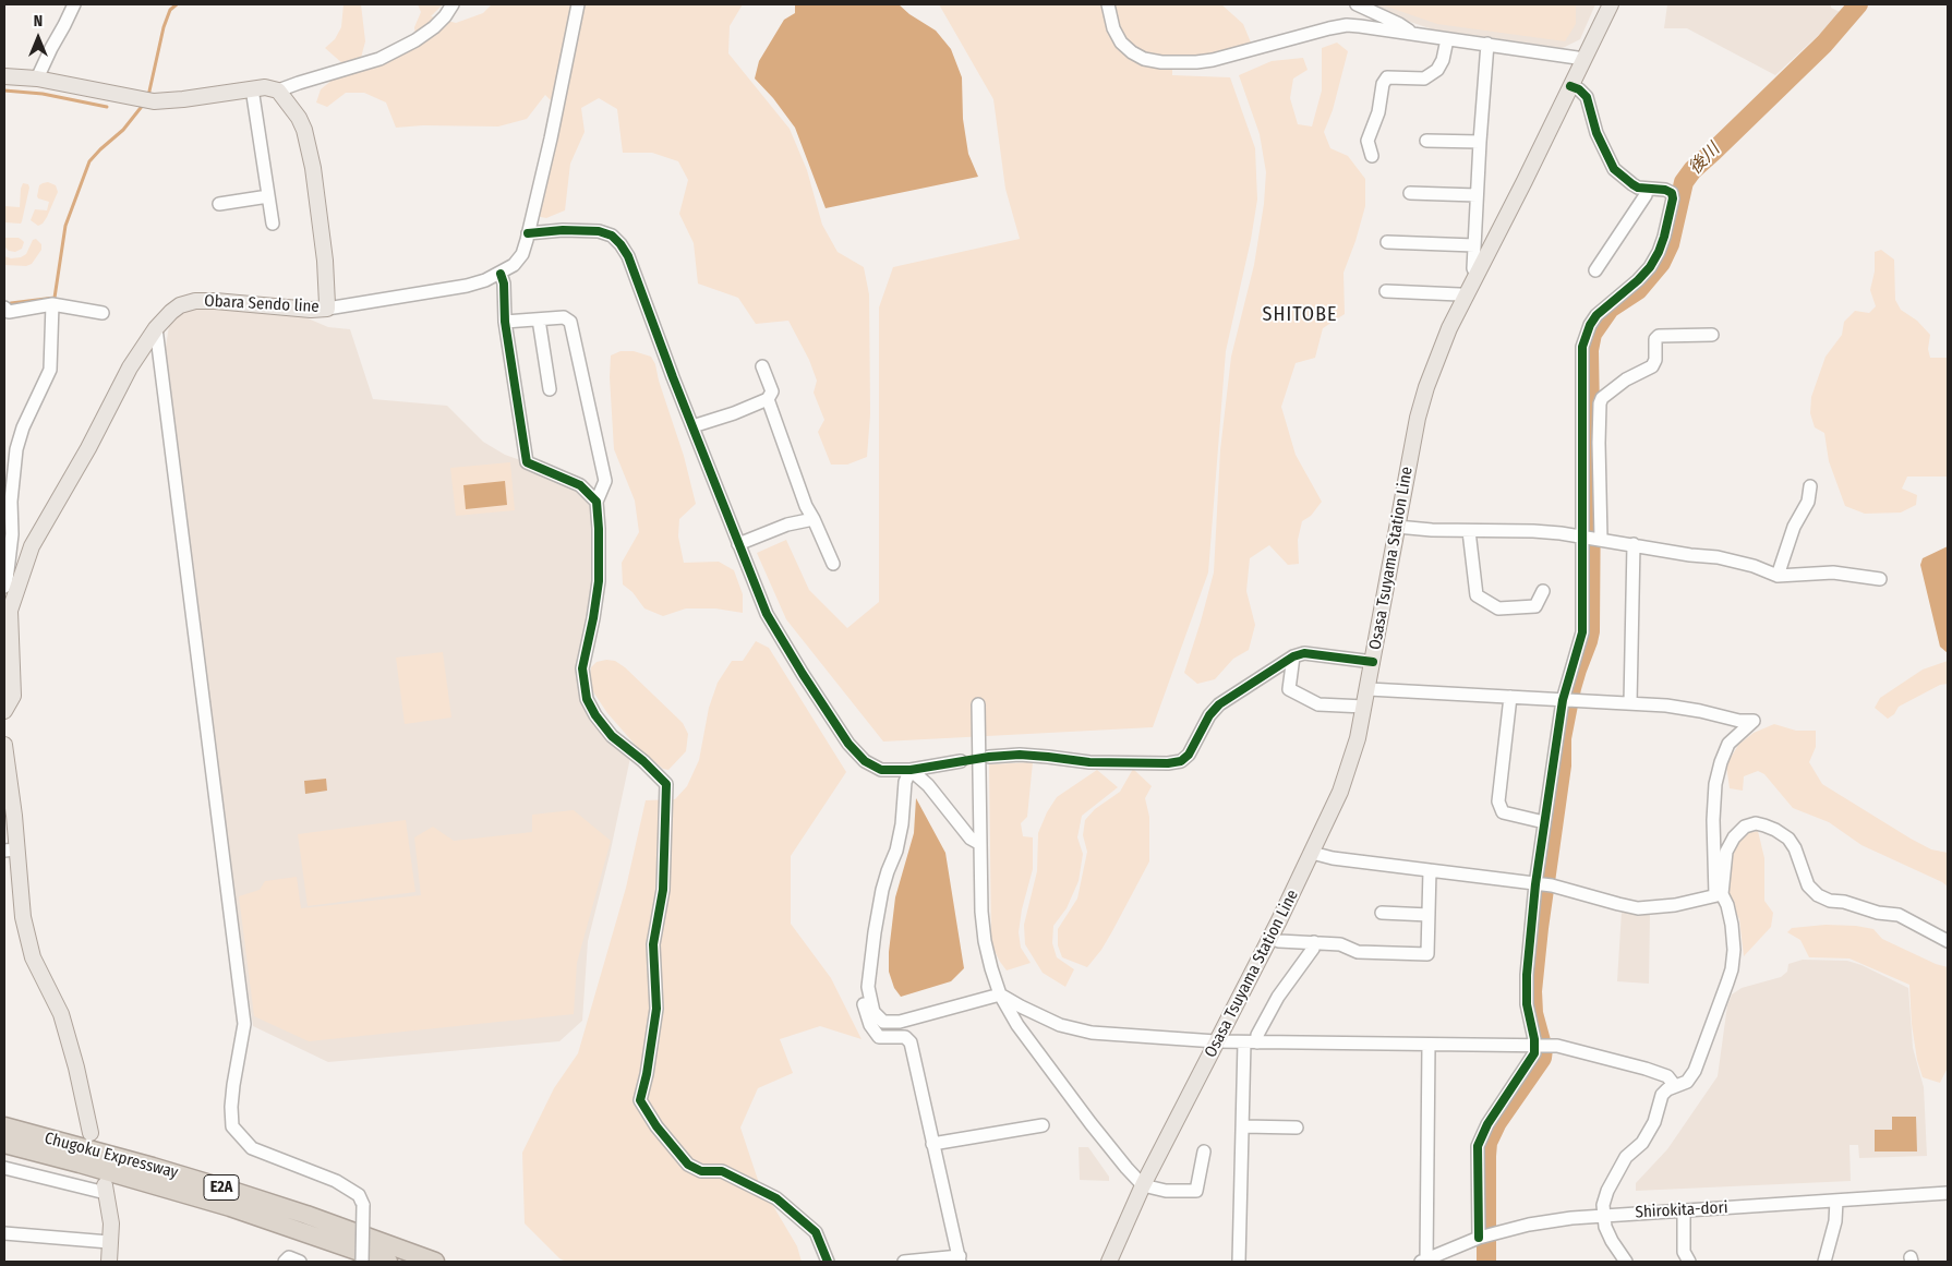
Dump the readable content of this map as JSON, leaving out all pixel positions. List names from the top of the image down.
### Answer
{
  "streets": {
    "highway": ["Chugoku Expressway", "E2A"],
    "main road": ["Obara Sendo line", "Osasa Tsuyama Station Line"],
    "street": ["Shirokita-dori"]
  },
  "districts": ["SHITOBE"],
  "water": ["後川"],
  "north": "top"
}
